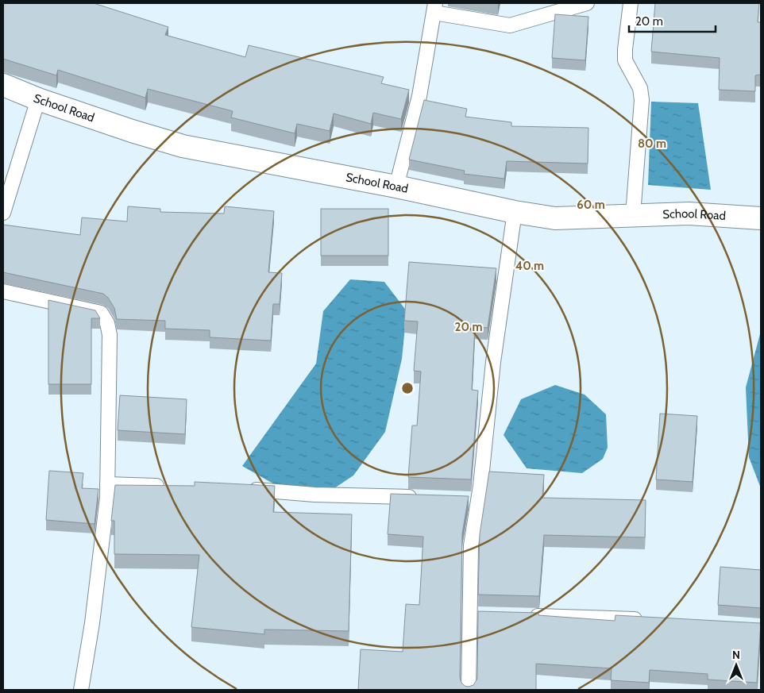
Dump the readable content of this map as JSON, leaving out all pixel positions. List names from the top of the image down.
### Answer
{
  "streets": {
    "street": ["School Road"]
  },
  "scale_bar": "20 m",
  "north": "top",
  "rings": [
    "80 m",
    "60 m",
    "40 m",
    "20 m"
  ]
}
